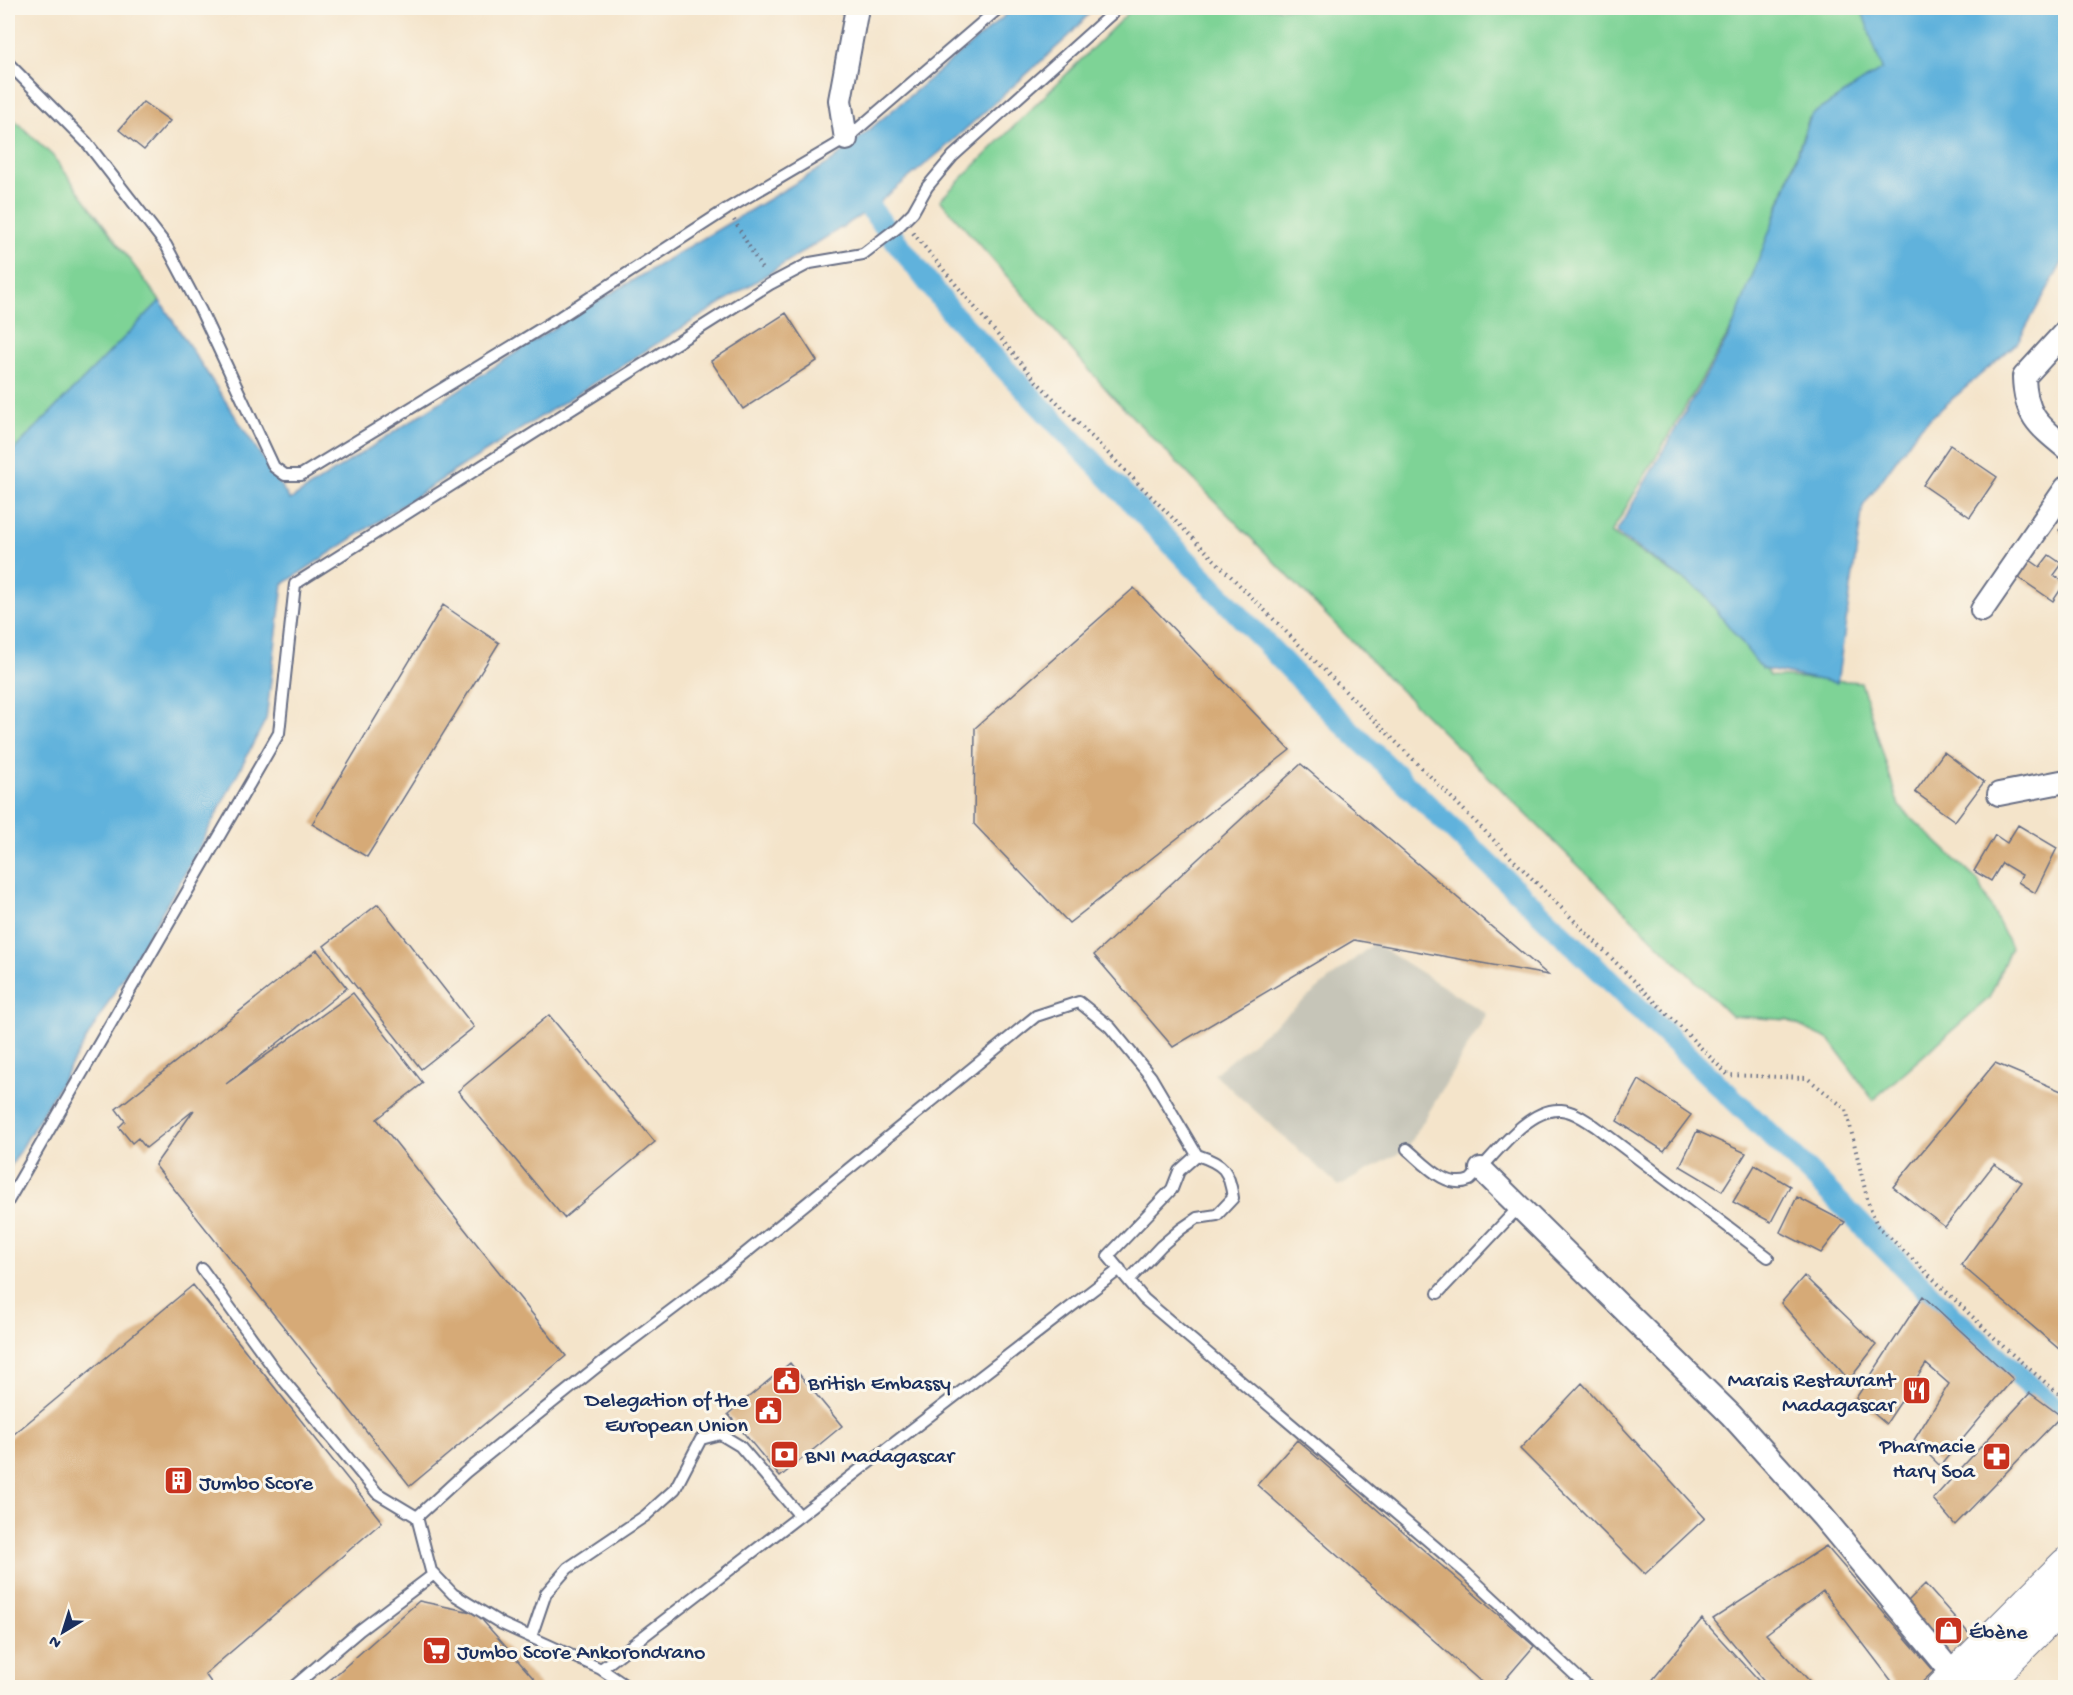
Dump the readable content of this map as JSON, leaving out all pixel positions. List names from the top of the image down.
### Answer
{
  "places": {
    "public building": ["British Embassy", "Delegation of the European Union"],
    "restaurant": ["Marais Restaurant Madagascar"],
    "bank": ["BNI Madagascar"],
    "pharmacy": ["Pharmacie Hary Soa"],
    "building": ["Jumbo Score"],
    "shop": ["Ébène"],
    "supermarket": ["Jumbo Score Ankorondrano"]
  },
  "north": "bottom left"
}
